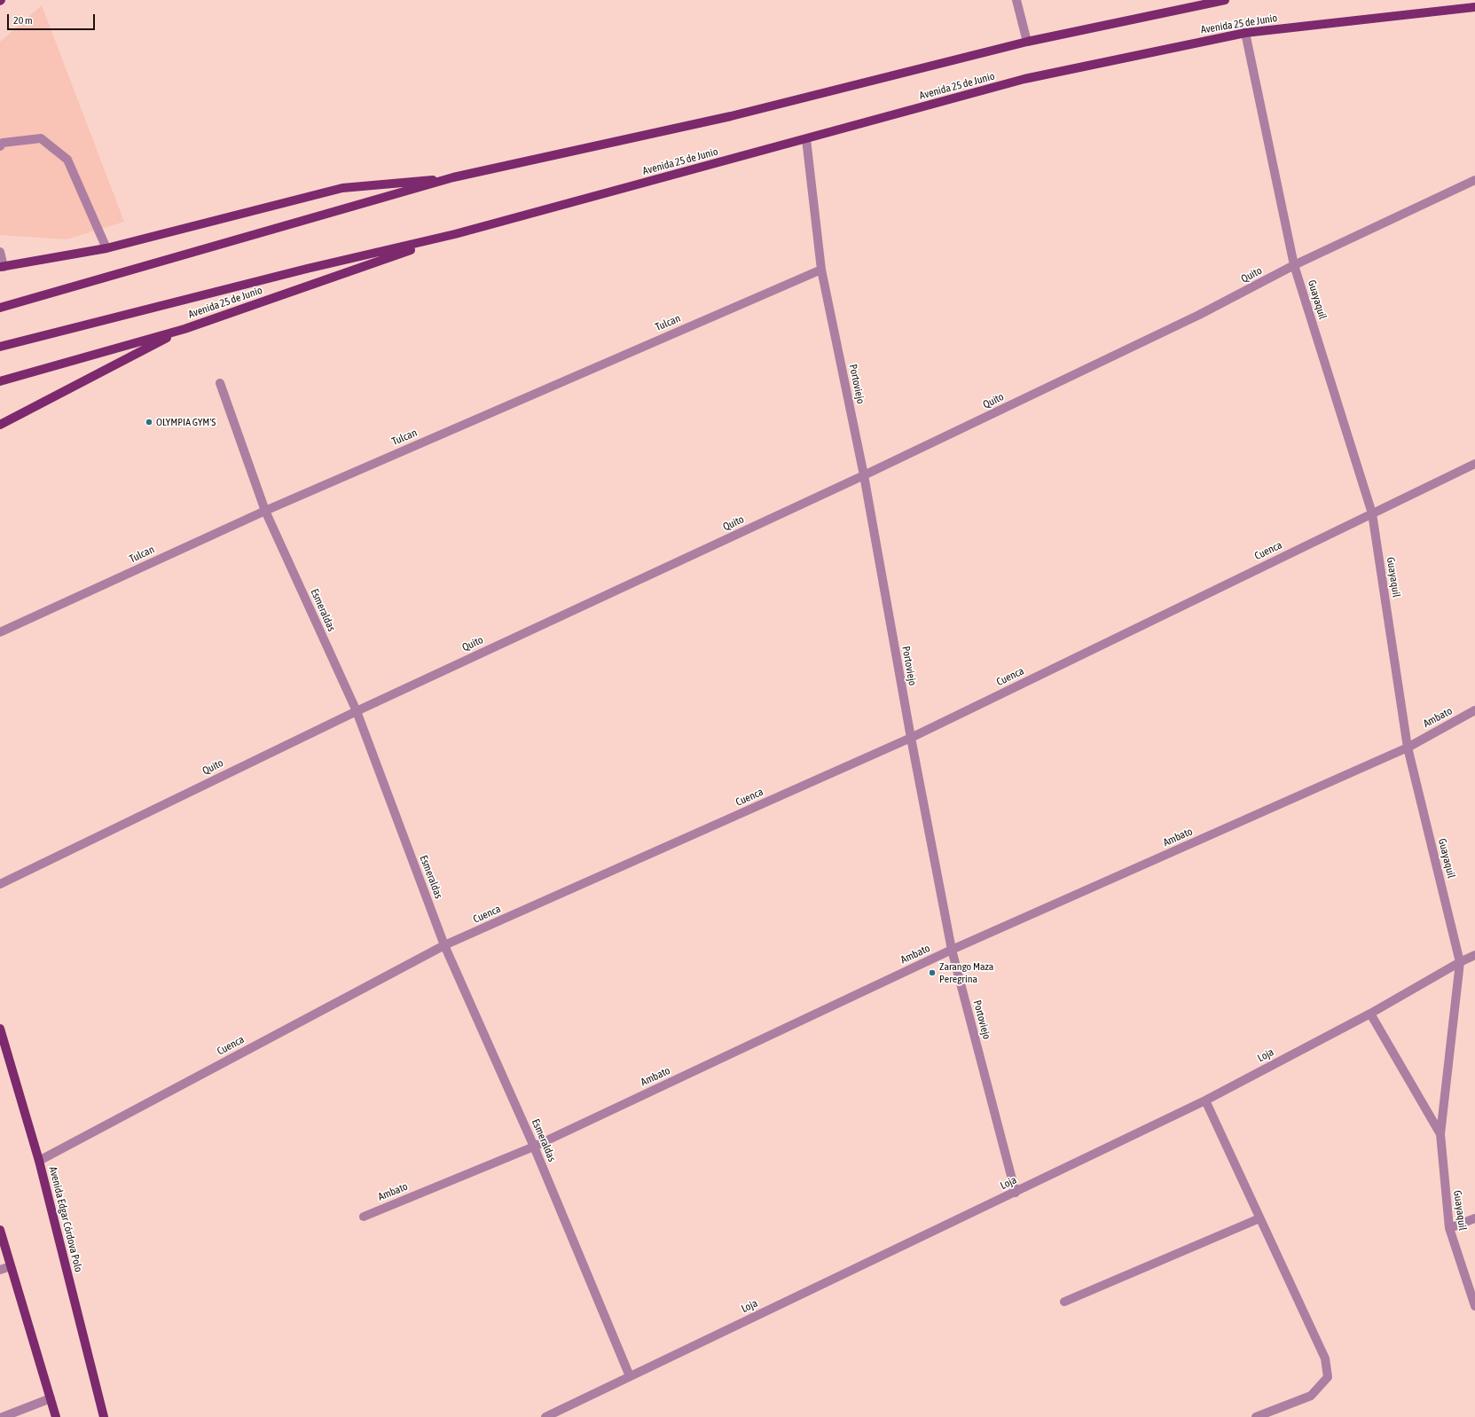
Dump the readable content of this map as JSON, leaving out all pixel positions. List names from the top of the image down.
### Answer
{
  "streets": {
    "main road": ["Avenida 25 de Junio", "Avenida Edgar Córdova Polo"],
    "street": [
      "Quito",
      "Guayaquil",
      "Tulcan",
      "Portoviejo",
      "Cuenca",
      "Esmeraldas",
      "Ambato",
      "Loja"
    ]
  },
  "crossings": [
    ["Avenida 25 de Junio", "Guayaquil"],
    ["Avenida 25 de Junio", "Portoviejo"],
    ["Quito", "Guayaquil"],
    ["Quito", "Portoviejo"],
    ["Quito", "Esmeraldas"],
    ["Guayaquil", "Cuenca"],
    ["Guayaquil", "Ambato"],
    ["Guayaquil", "Loja"],
    ["Tulcan", "Portoviejo"],
    ["Tulcan", "Esmeraldas"],
    ["Portoviejo", "Cuenca"],
    ["Portoviejo", "Ambato"],
    ["Portoviejo", "Loja"],
    ["Cuenca", "Esmeraldas"],
    ["Cuenca", "Avenida Edgar Córdova Polo"],
    ["Esmeraldas", "Ambato"],
    ["Esmeraldas", "Loja"]
  ],
  "places": ["OLYMPIA GYM'S", "Zarango Maza Peregrina"],
  "scale_bar": "20 m"
}
